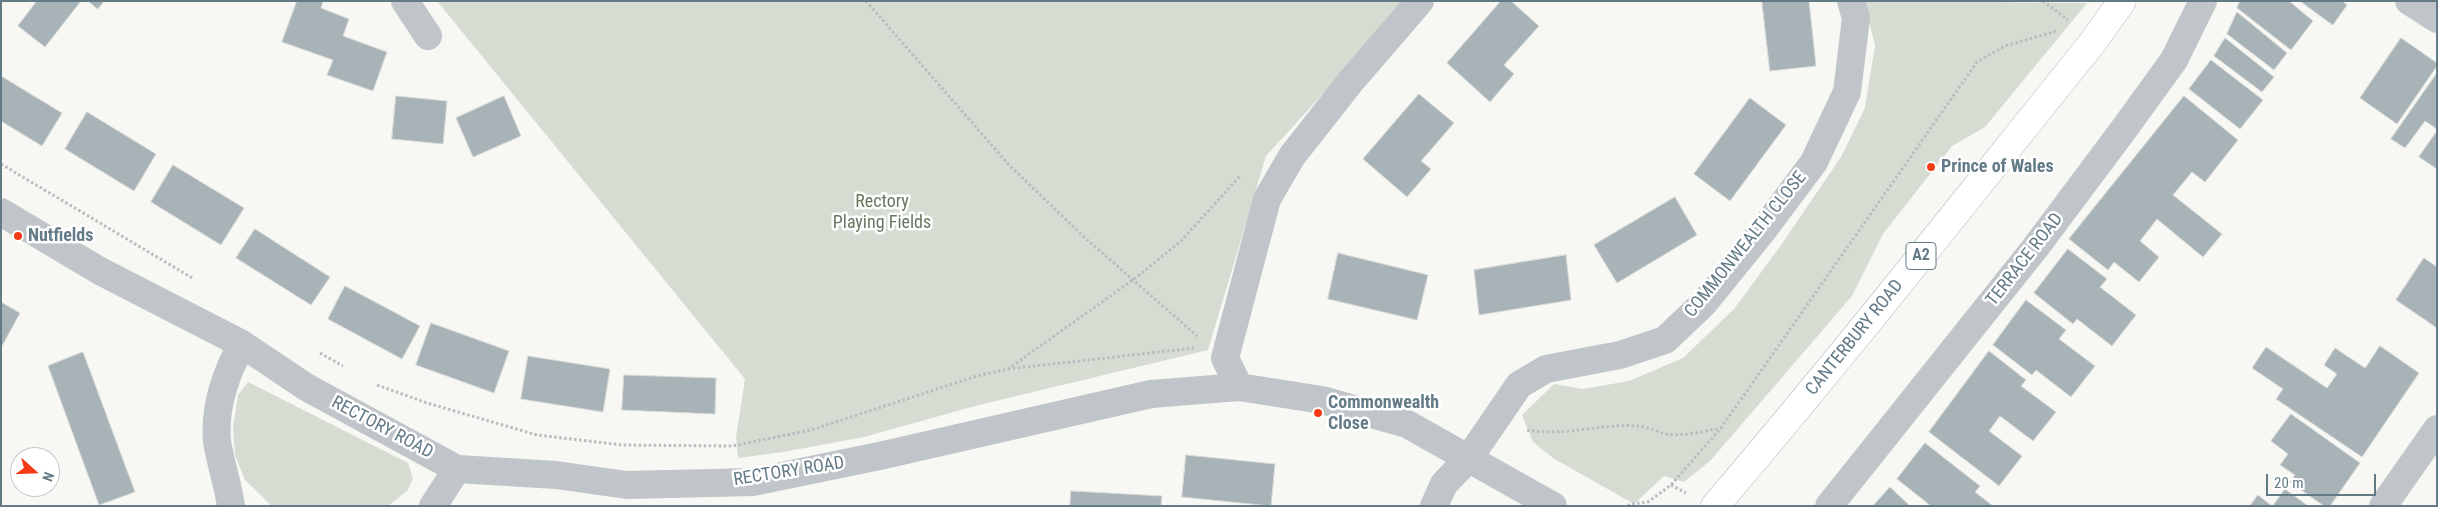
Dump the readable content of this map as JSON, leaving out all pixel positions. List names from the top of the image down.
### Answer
{
  "streets": {
    "main road": ["A2", "CANTERBURY ROAD"],
    "street": ["COMMONWEALTH CLOSE", "TERRACE ROAD", "RECTORY ROAD"]
  },
  "crossings": [
    ["COMMONWEALTH CLOSE", "RECTORY ROAD"]
  ],
  "parks": ["Rectory Playing Fields"],
  "places": ["Prince of Wales", "Nutfields", "Commonwealth Close"],
  "scale_bar": "20 m",
  "north": "right"
}
